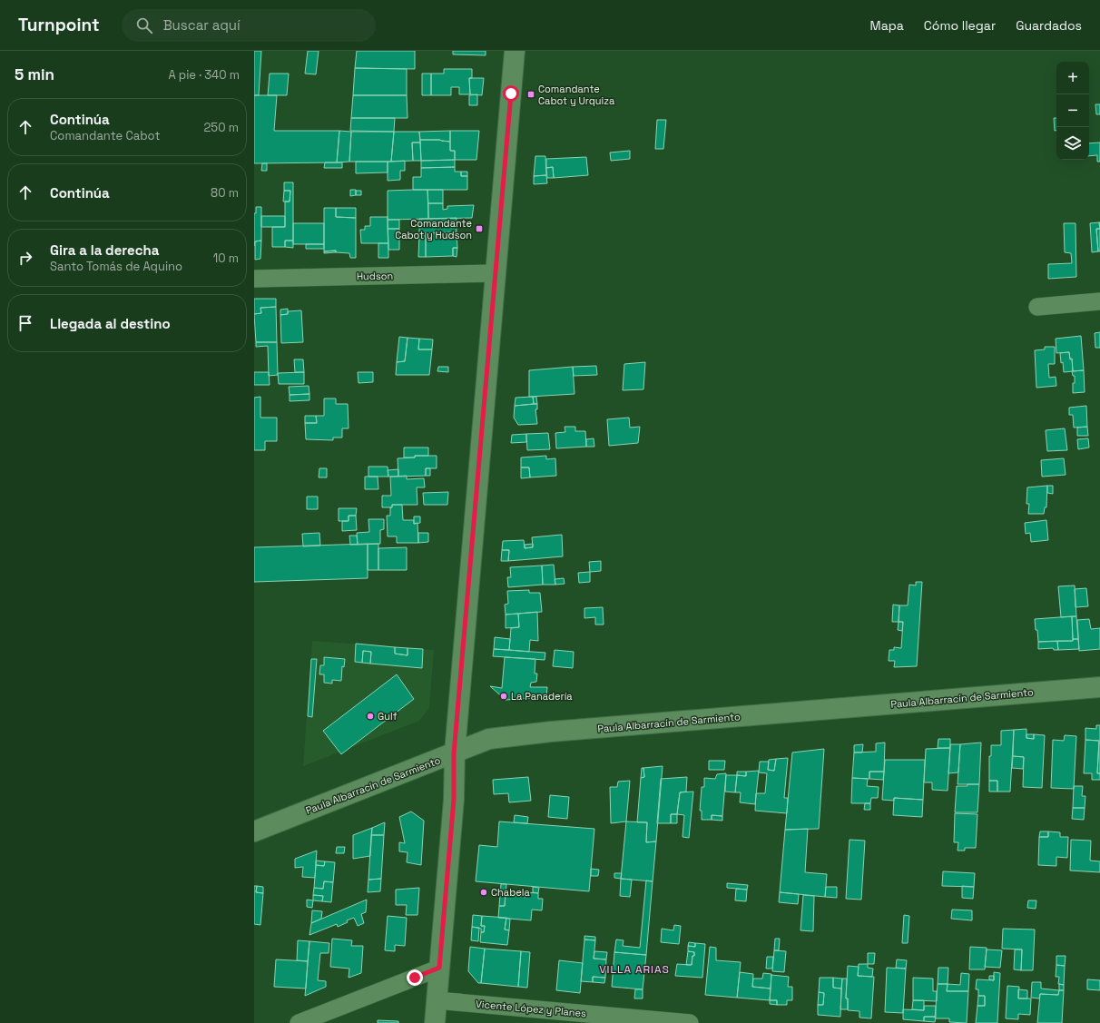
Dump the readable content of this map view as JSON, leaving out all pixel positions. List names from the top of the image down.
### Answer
{
  "streets": {
    "main road": ["Paula Albarracín de Sarmiento"],
    "street": ["Hudson", "Vicente López y Planes"]
  },
  "districts": ["VILLA ARIAS"],
  "places": {
    "transit": ["Comandante Cabot y Urquiza", "Comandante Cabot y Hudson"],
    "other": ["La Panadería", "Gulf", "Chabela"]
  },
  "page": {
    "header": "Turnpoint",
    "search": "Buscar aquí",
    "nav": ["Mapa", "Cómo llegar", "Guardados"],
    "heading": ["5 min", "A pie · 340 m"],
    "map_buttons": ["+", "−"],
    "list": [
      ["Continúa", "Comandante Cabot", "250 m"],
      ["Continúa", "80 m"],
      ["Gira a la derecha", "Santo Tomás de Aquino", "10 m"],
      "Llegada al destino"
    ]
  }
}
